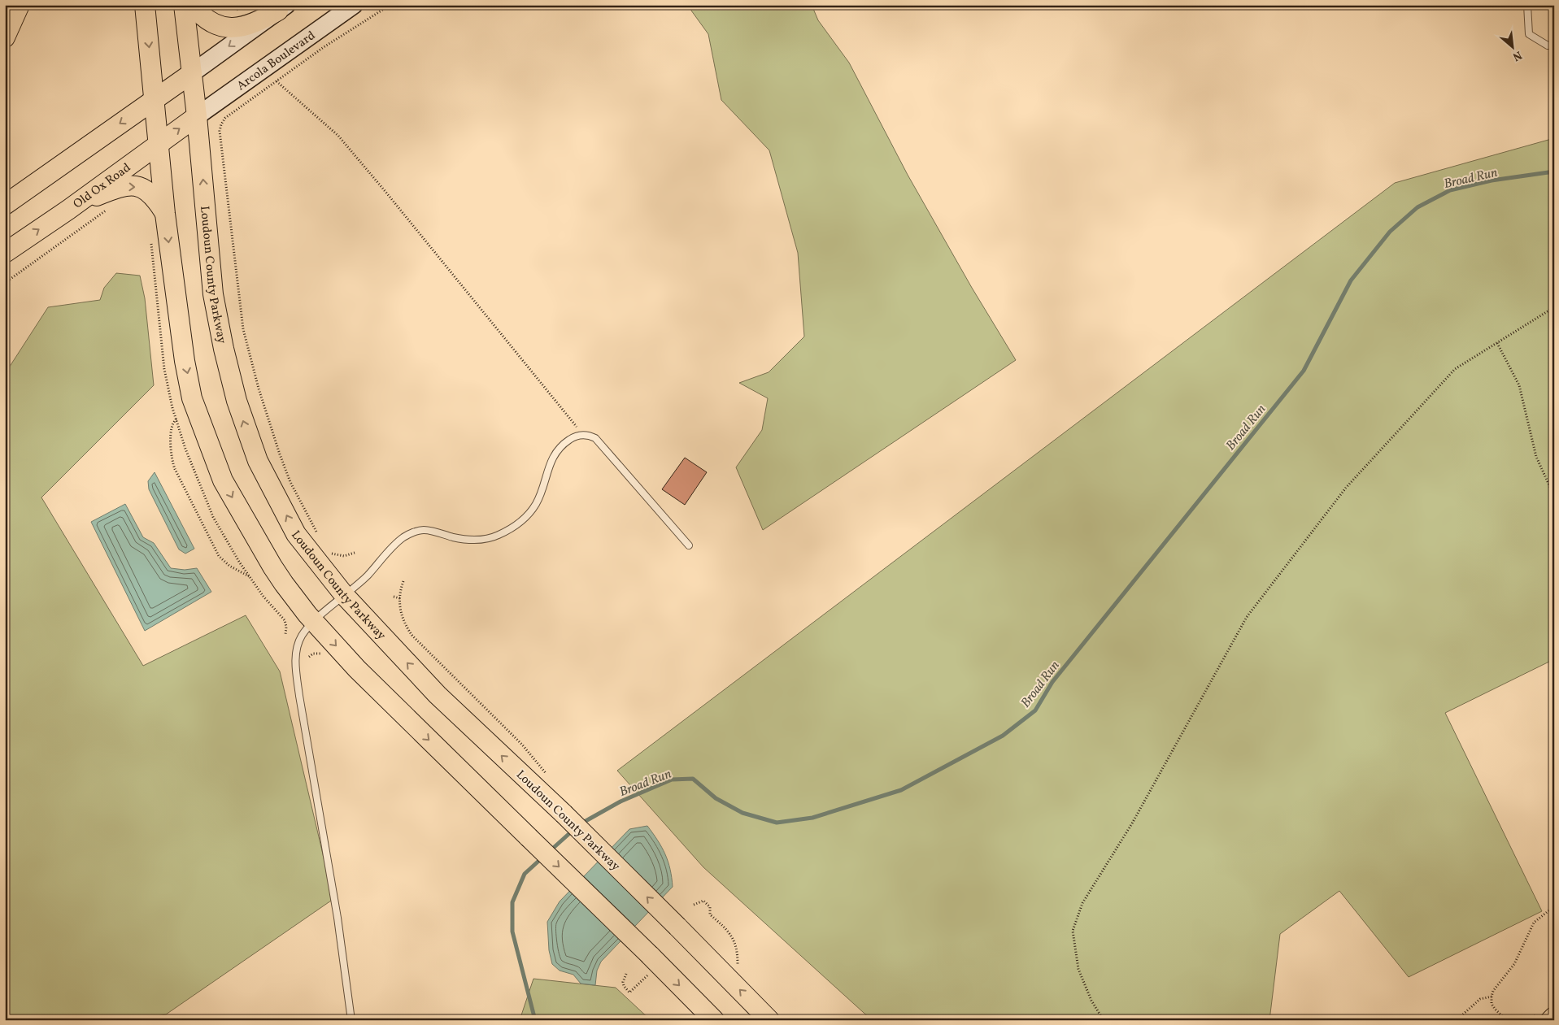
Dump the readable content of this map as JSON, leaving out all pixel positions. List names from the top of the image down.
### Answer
{
  "streets": {
    "main road": ["Arcola Boulevard", "Old Ox Road", "Loudoun County Parkway"]
  },
  "crossings": [
    ["Arcola Boulevard", "Old Ox Road"],
    ["Arcola Boulevard", "Loudoun County Parkway"],
    ["Old Ox Road", "Loudoun County Parkway"]
  ],
  "water": ["Broad Run"],
  "north": "bottom right"
}
